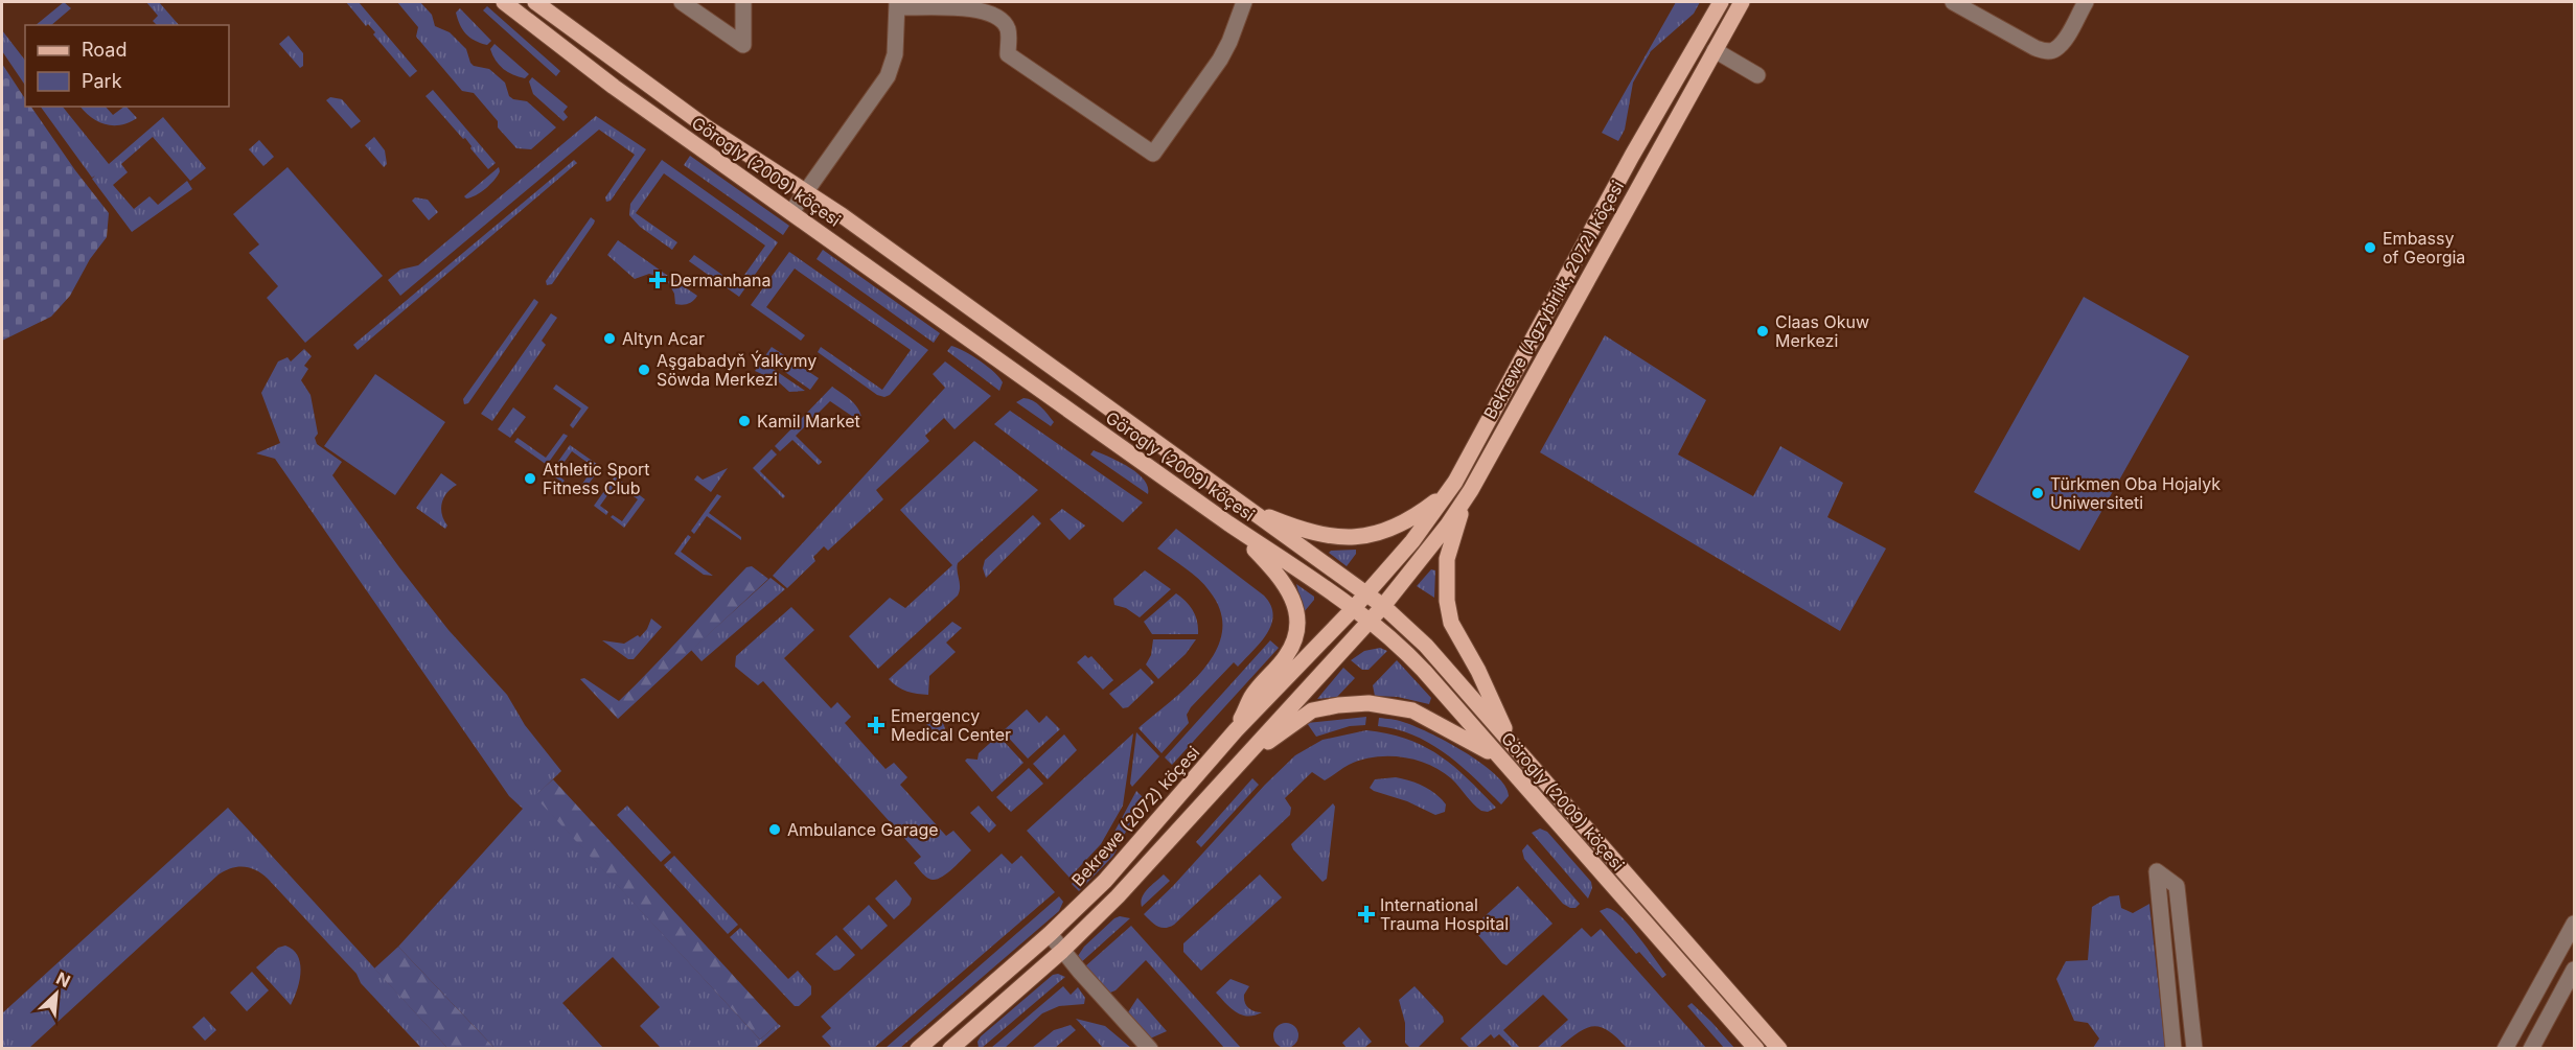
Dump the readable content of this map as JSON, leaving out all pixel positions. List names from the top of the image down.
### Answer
{
  "streets": {
    "main road": ["Görogly (2009) köçesi", "Bekrewe (Agzybirlik, 2072) köçesi", "Bekrewe (2072) köçesi"]
  },
  "crossings": [
    ["Görogly (2009) köçesi", "Bekrewe (Agzybirlik, 2072) köçesi"],
    ["Görogly (2009) köçesi", "Bekrewe (2072) köçesi"],
    ["Bekrewe (Agzybirlik, 2072) köçesi", "Bekrewe (2072) köçesi"]
  ],
  "places": {
    "other": [
      "Embassy of Georgia",
      "Claas Okuw Merkezi",
      "Altyn Acar",
      "Aşgabadyň Ýalkymy Söwda Merkezi",
      "Kamil Market",
      "Athletic Sport Fitness Club",
      "Türkmen Oba Hojalyk Uniwersiteti",
      "Ambulance Garage"
    ],
    "health": ["Dermanhana", "Emergency Medical Center", "International Trauma Hospital"]
  },
  "legend": ["Road", "Park"],
  "north": "top right"
}
